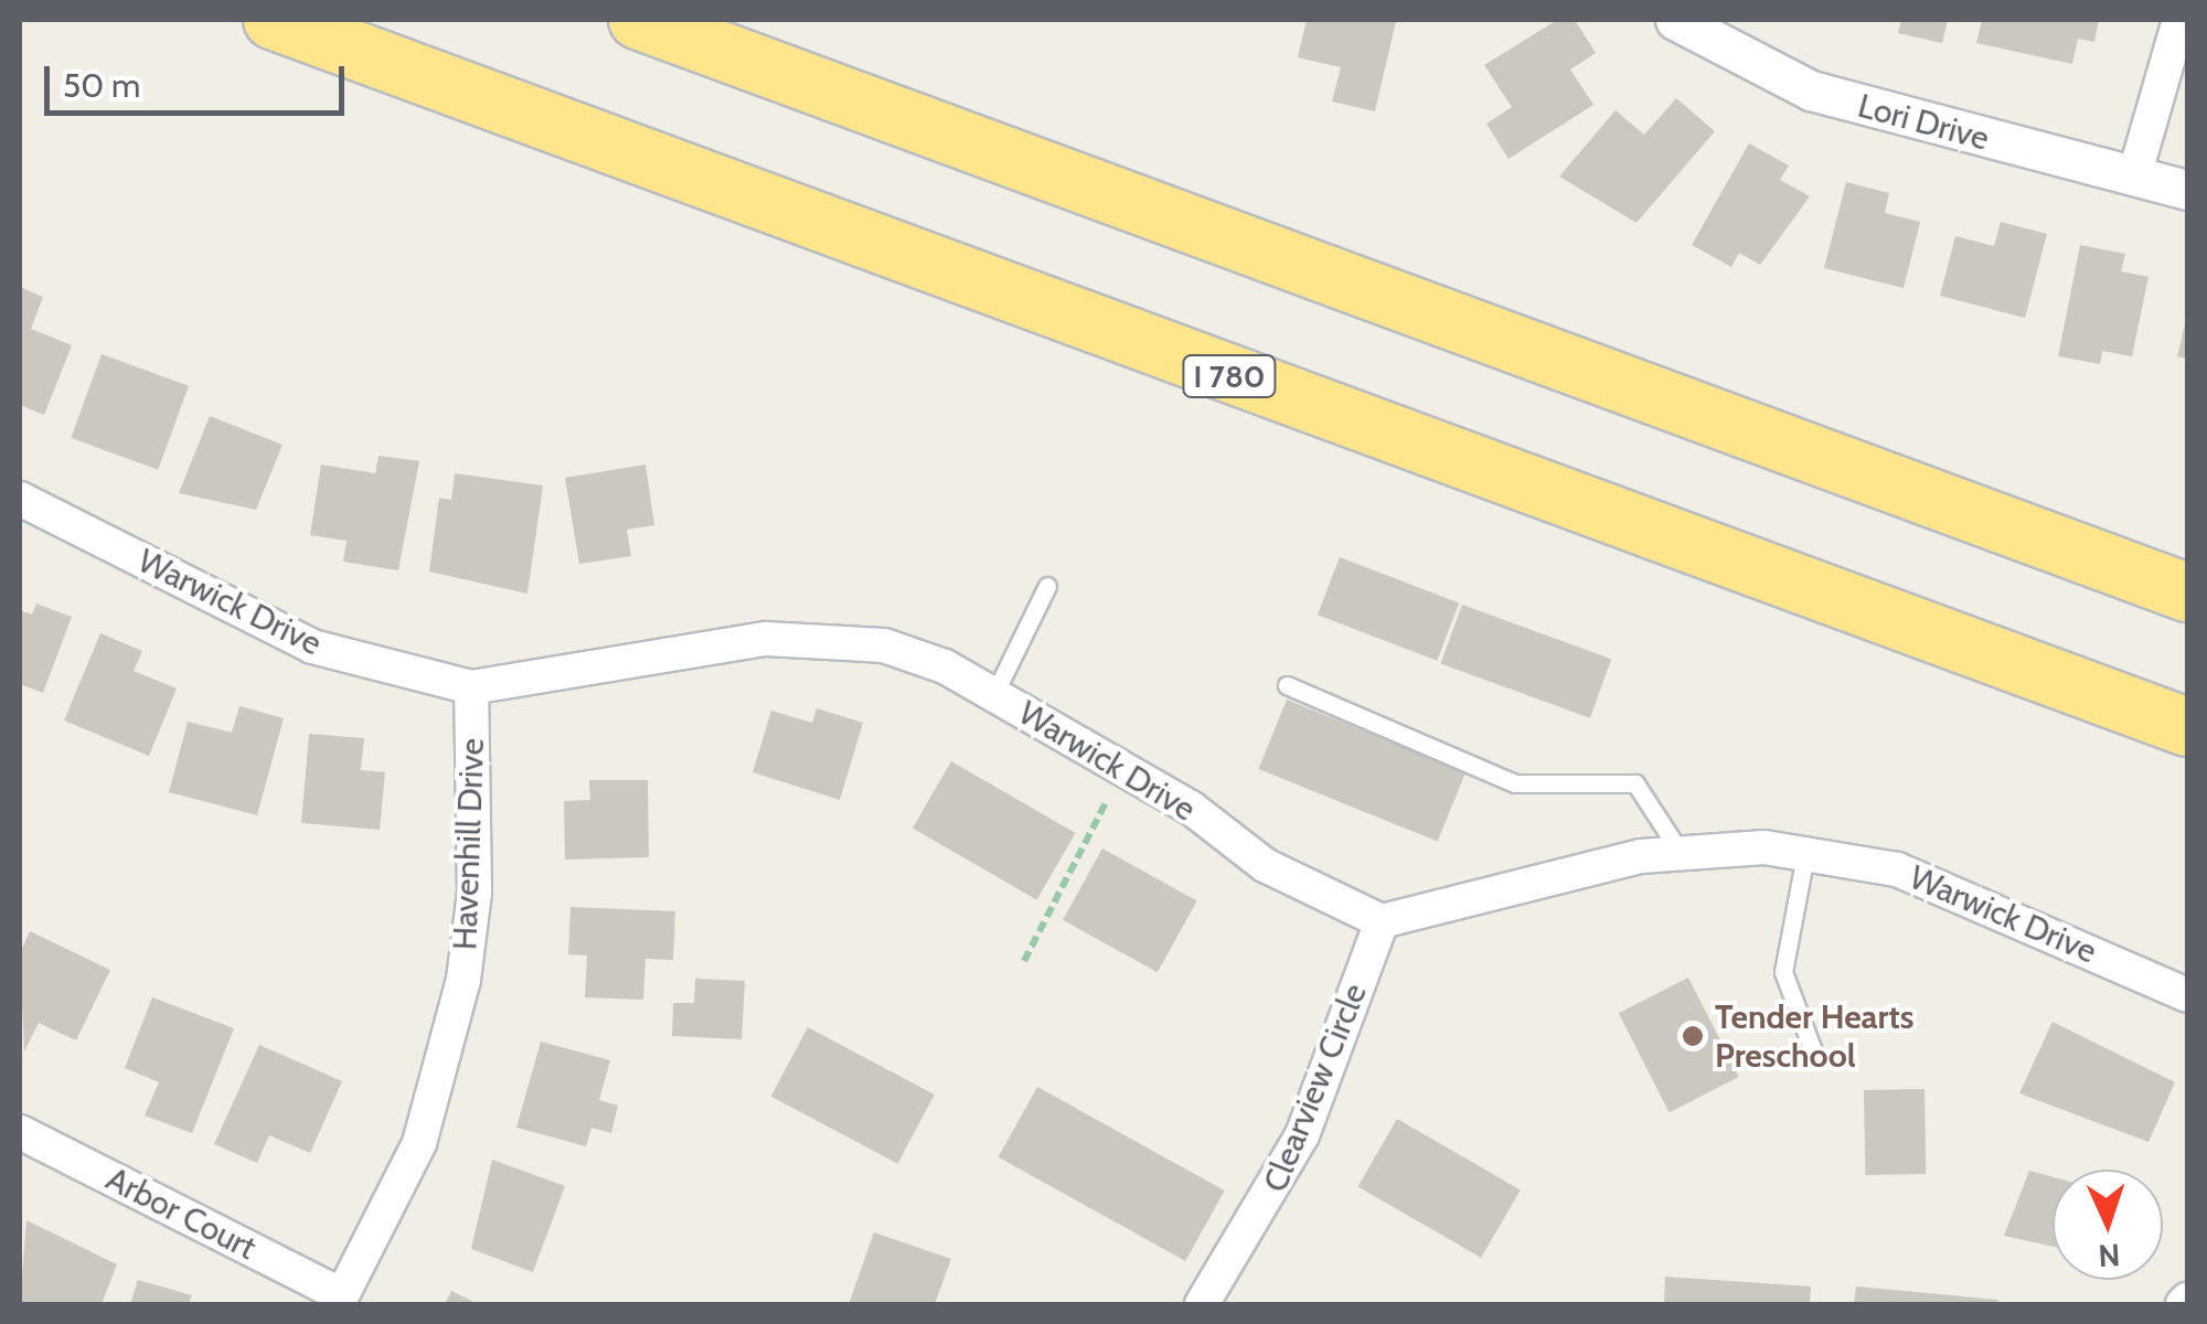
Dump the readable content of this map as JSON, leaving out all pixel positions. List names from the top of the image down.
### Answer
{
  "streets": {
    "highway": ["I 780"],
    "street": [
      "Lori Drive",
      "Warwick Drive",
      "Havenhill Drive",
      "Clearview Circle",
      "Arbor Court"
    ]
  },
  "crossings": [
    ["Warwick Drive", "Havenhill Drive"],
    ["Warwick Drive", "Clearview Circle"],
    ["Havenhill Drive", "Arbor Court"]
  ],
  "places": ["Tender Hearts Preschool"],
  "scale_bar": "50 m",
  "north": "bottom"
}
